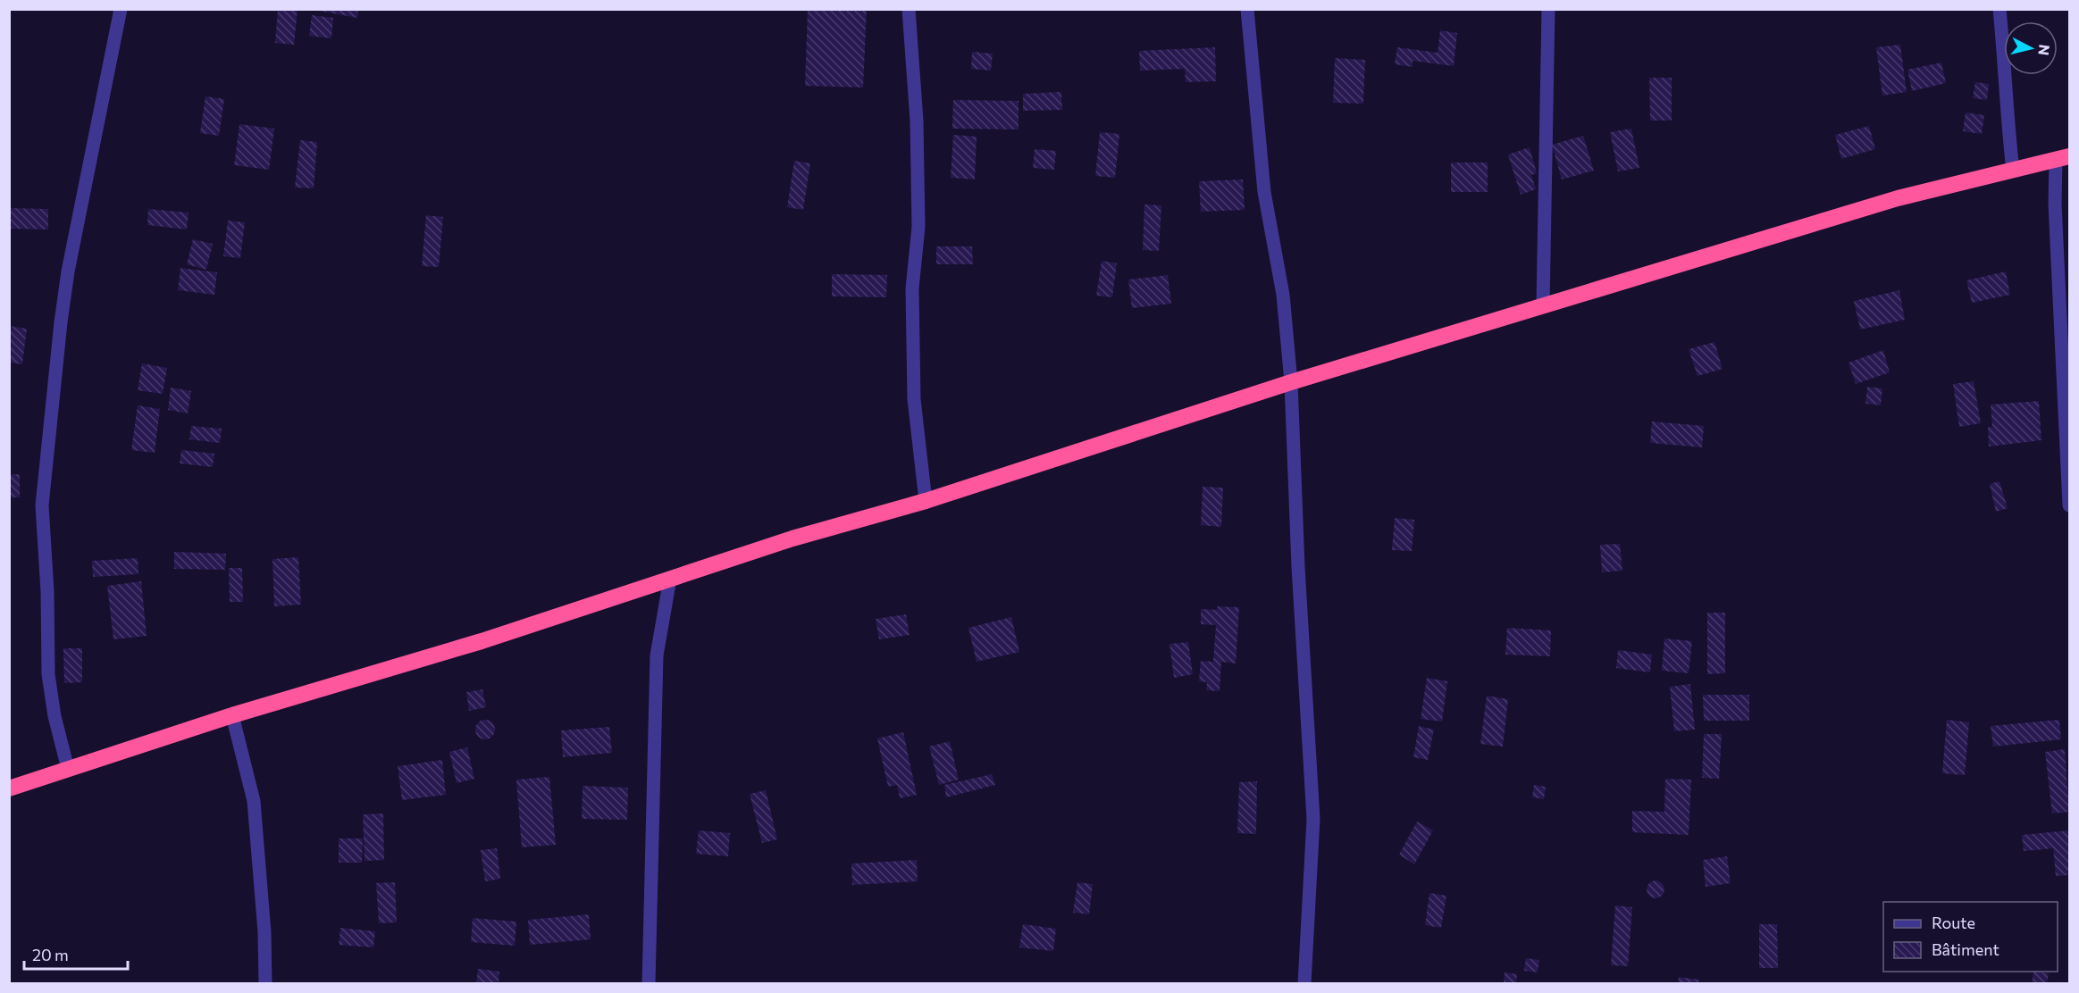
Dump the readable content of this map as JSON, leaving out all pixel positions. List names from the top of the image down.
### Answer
{
  "legend": ["Route", "Bâtiment"],
  "scale_bar": "20 m",
  "north": "right"
}
